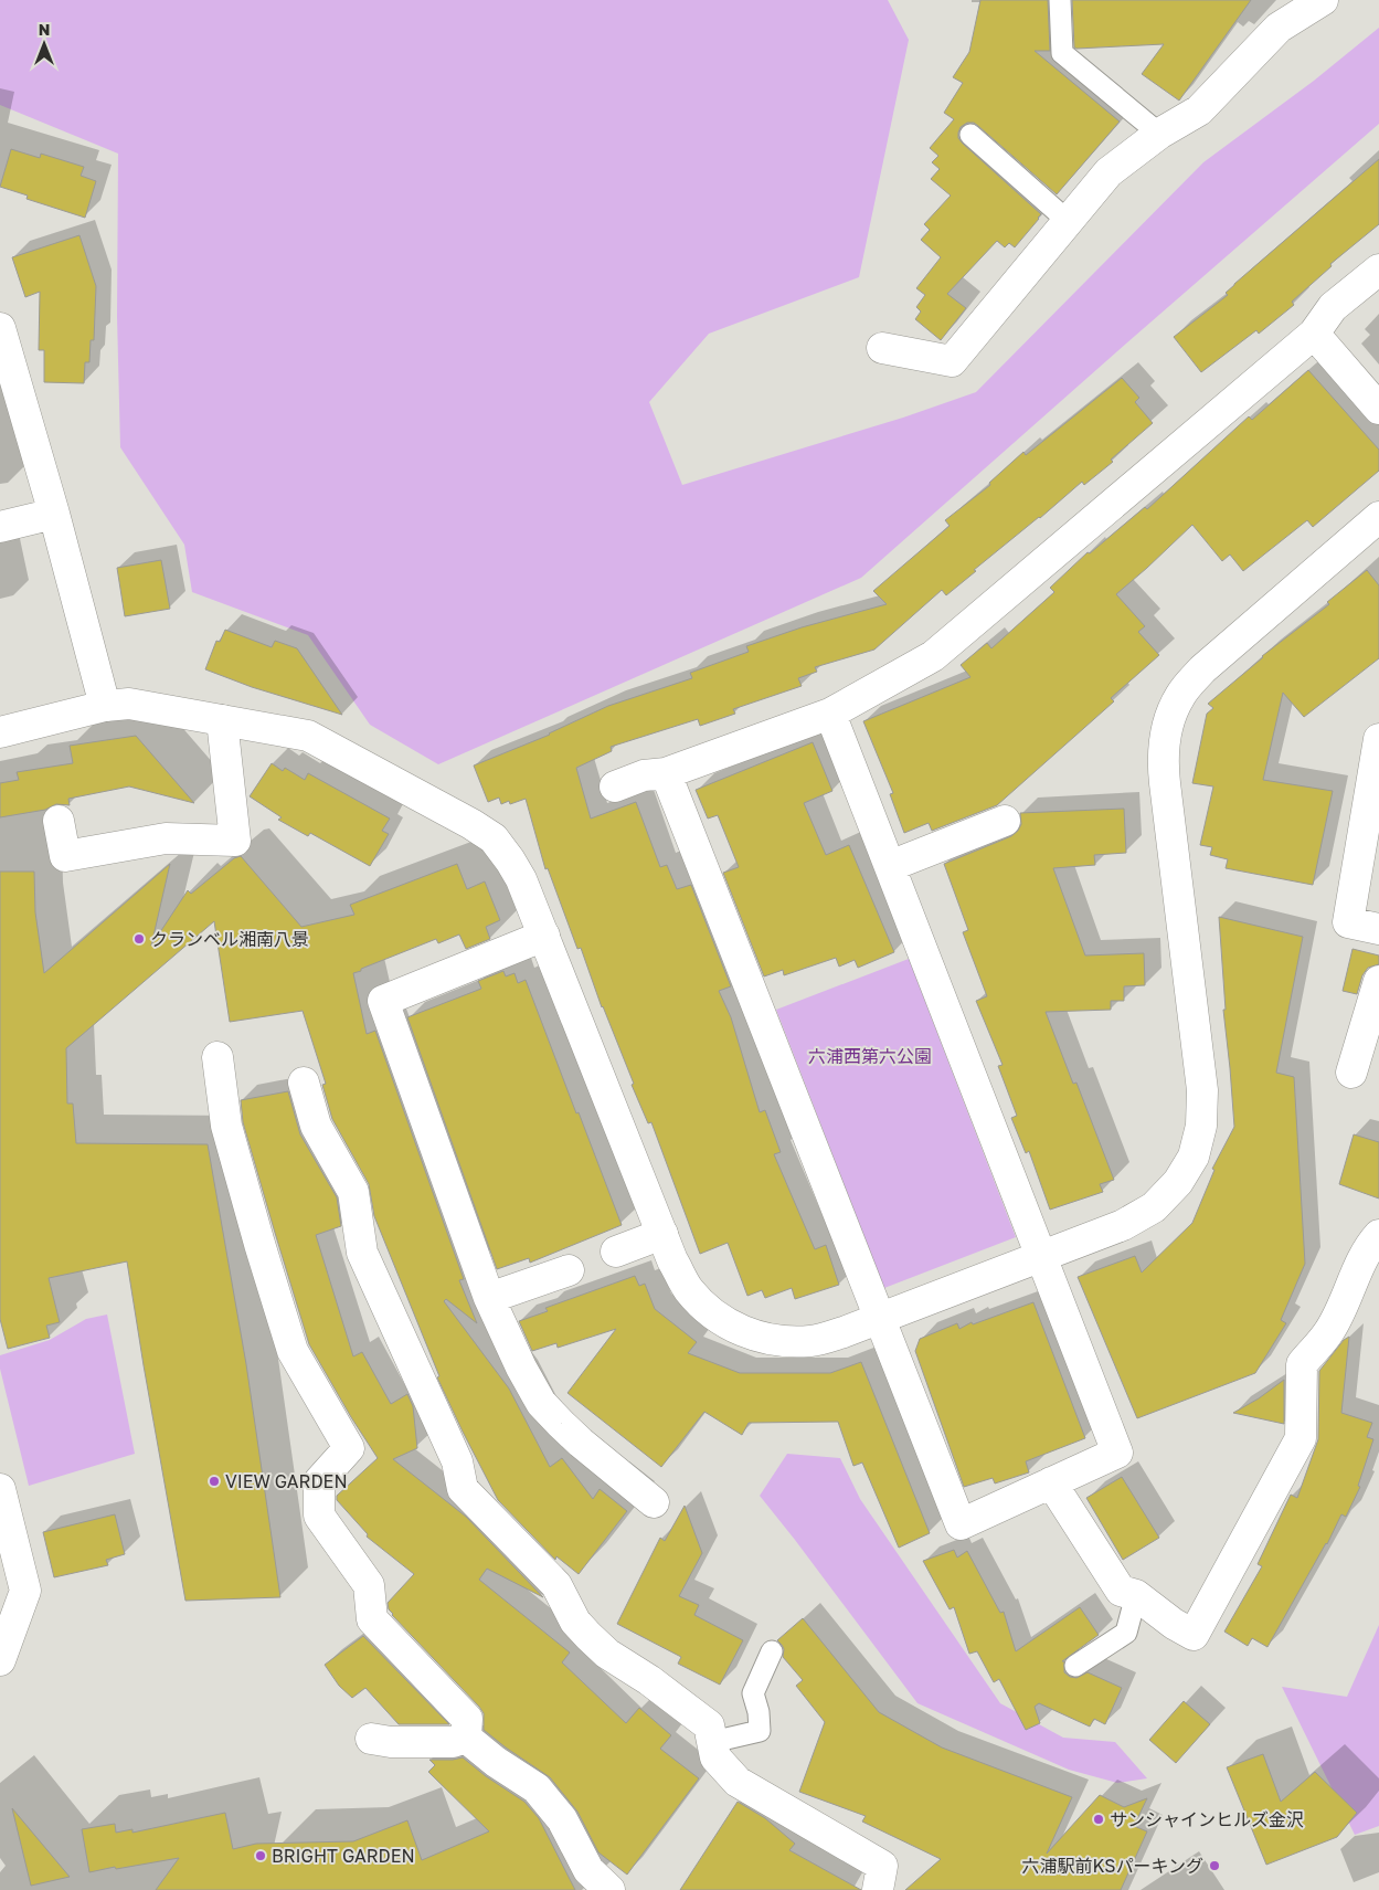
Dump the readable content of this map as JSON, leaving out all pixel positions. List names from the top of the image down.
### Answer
{
  "parks": ["六浦西第六公園"],
  "places": [
    "クランベル湘南八景",
    "VIEW GARDEN",
    "サンシャインヒルズ金沢",
    "BRIGHT GARDEN",
    "六浦駅前KSパーキング"
  ],
  "north": "top"
}
